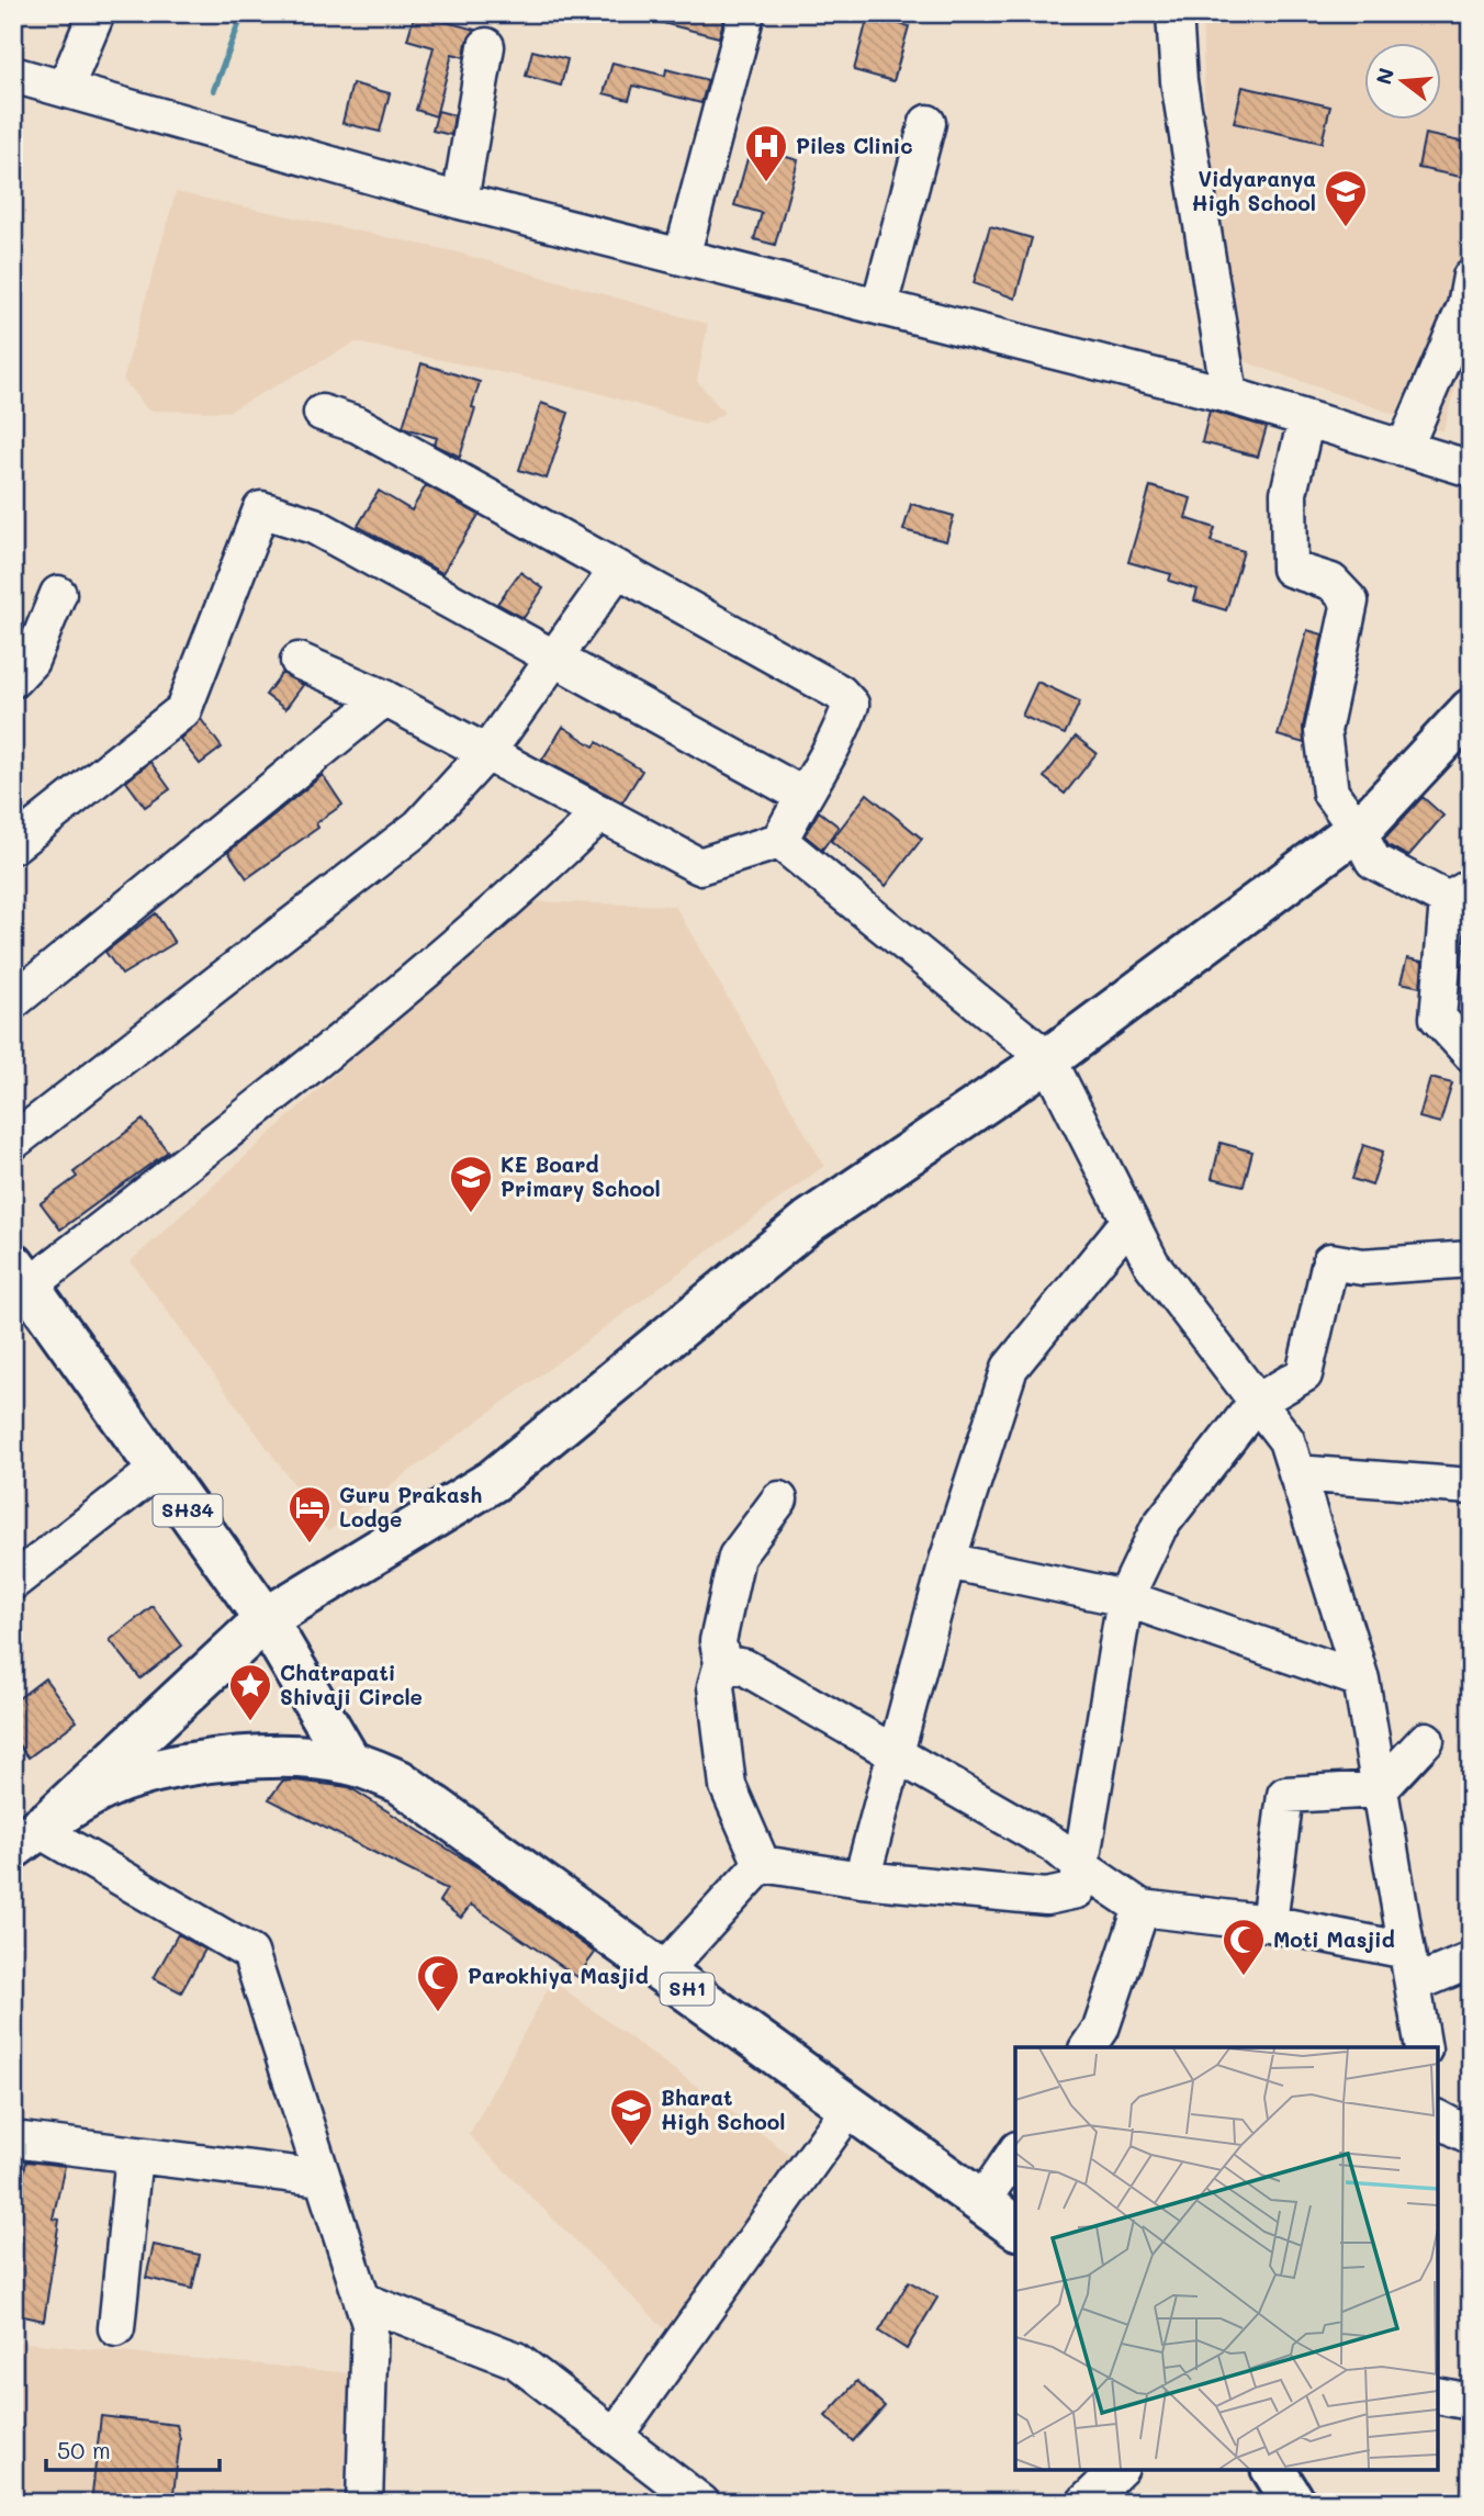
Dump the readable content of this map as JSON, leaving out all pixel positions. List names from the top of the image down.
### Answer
{
  "streets": {
    "main road": ["SH34", "SH1"]
  },
  "crossings": [
    ["SH34", "SH1"]
  ],
  "places": {
    "hospital": ["Piles Clinic"],
    "school or university": ["Vidyaranya High School", "KE Board Primary School", "Bharat High School"],
    "hotel": ["Guru Prakash Lodge"],
    "place": ["Chatrapati Shivaji Circle"],
    "mosque": ["Moti Masjid", "Parokhiya Masjid"]
  },
  "scale_bar": "50 m",
  "north": "left"
}
